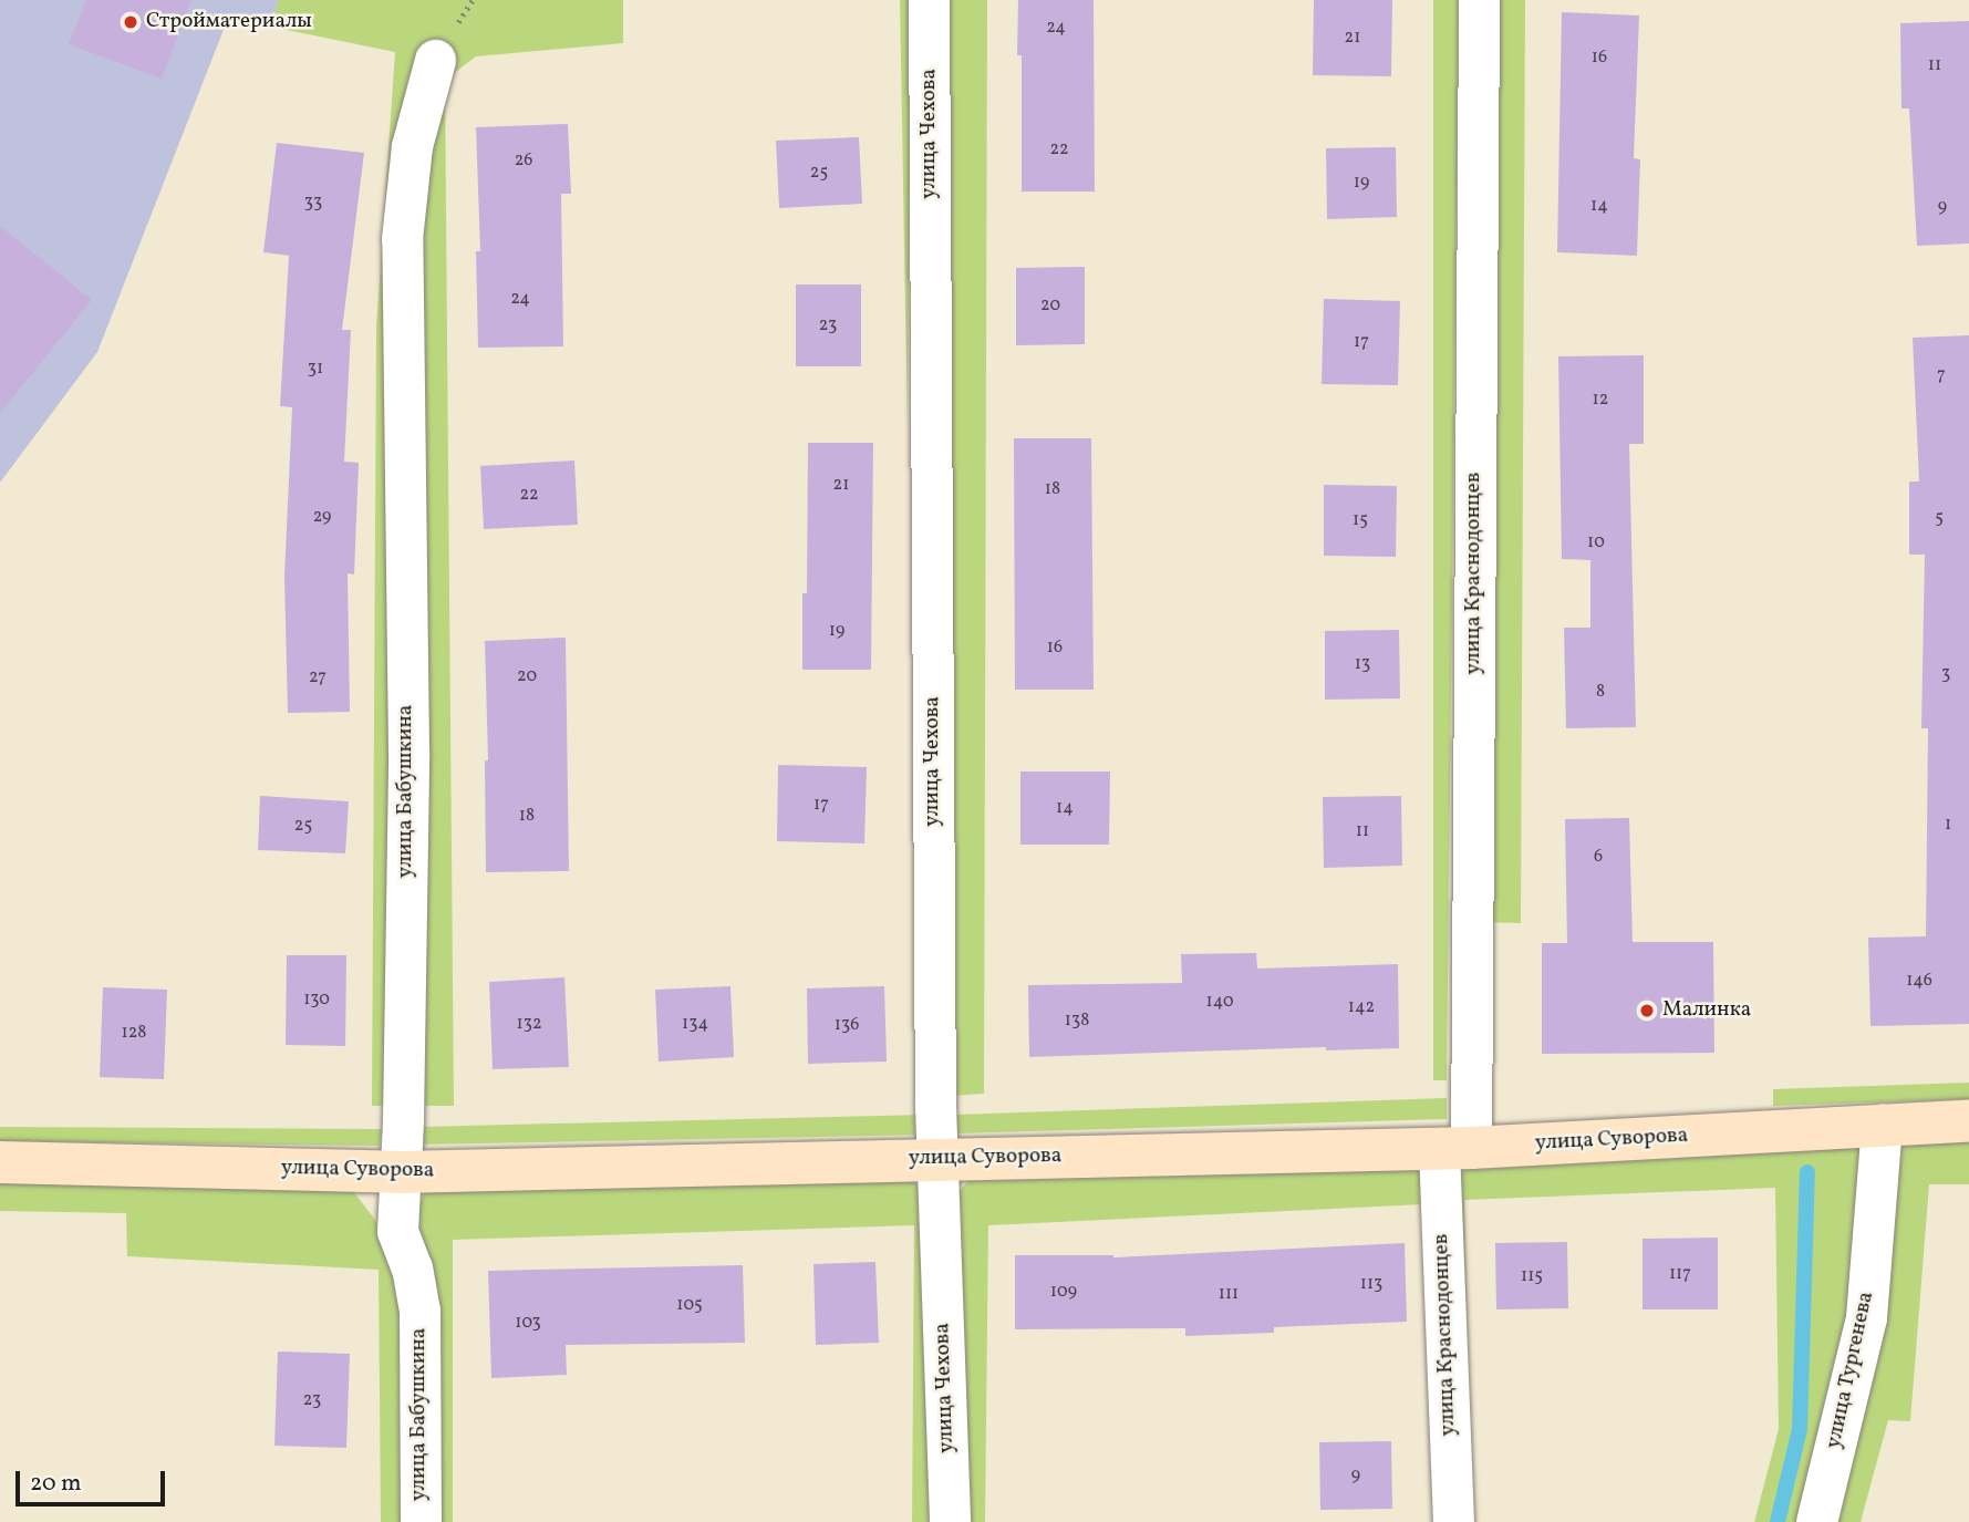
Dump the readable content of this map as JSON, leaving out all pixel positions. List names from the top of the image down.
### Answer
{
  "streets": {
    "main road": ["улица Суворова"],
    "street": [
      "улица Чехова",
      "улица Краснодонцев",
      "улица Бабушкина",
      "улица Тургенева"
    ]
  },
  "crossings": [
    ["улица Чехова", "улица Суворова"],
    ["улица Краснодонцев", "улица Суворова"],
    ["улица Бабушкина", "улица Суворова"],
    ["улица Суворова", "улица Тургенева"]
  ],
  "places": ["Стройматериалы", "Малинка"],
  "house_numbers": [
    "24",
    "21",
    "16",
    "11",
    "22",
    "26",
    "25",
    "19",
    "33",
    "14",
    "9",
    "24",
    "20",
    "23",
    "17",
    "31",
    "7",
    "12",
    "21",
    "18",
    "22",
    "29",
    "5",
    "15",
    "10",
    "19",
    "16",
    "13",
    "3",
    "20",
    "27",
    "8",
    "17",
    "14",
    "18",
    "1",
    "25",
    "11",
    "6",
    "146",
    "130",
    "140",
    "142",
    "138",
    "132",
    "134",
    "136",
    "128",
    "117",
    "115",
    "113",
    "109",
    "111",
    "105",
    "103",
    "23",
    "9"
  ],
  "scale_bar": "20 m"
}
